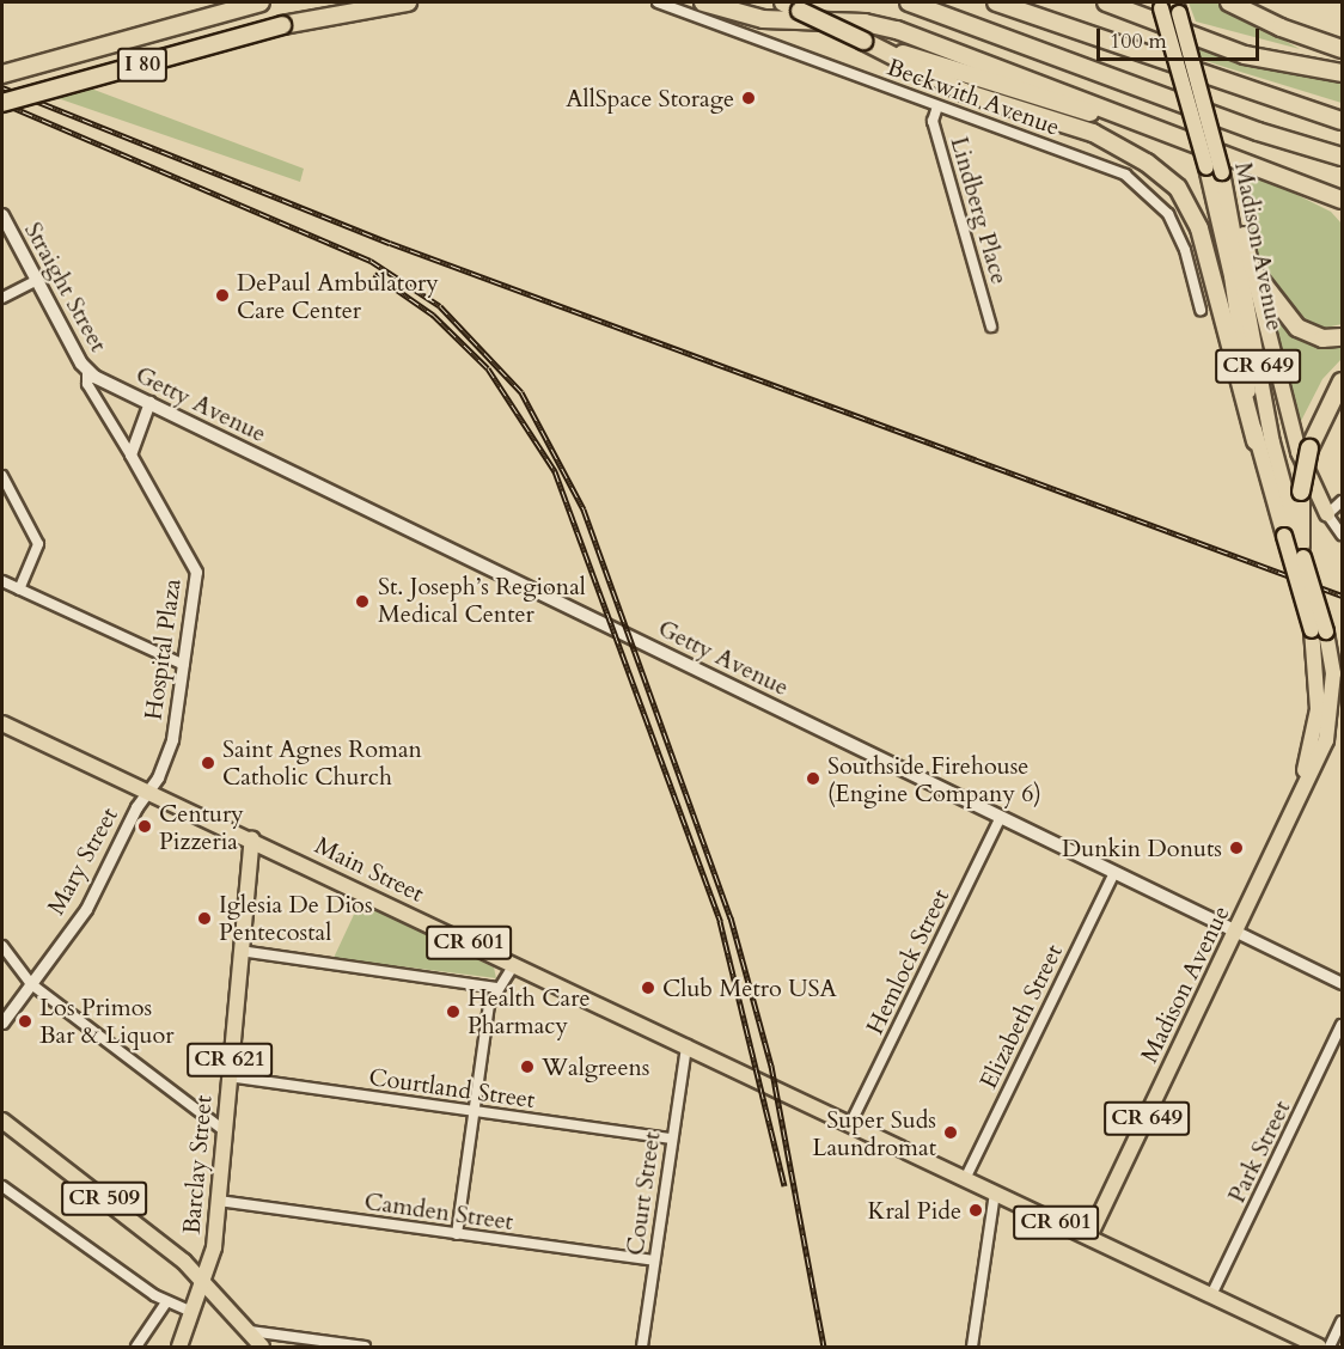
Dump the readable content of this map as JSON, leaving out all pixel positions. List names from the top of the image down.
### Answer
{
  "streets": {
    "highway": ["I 80"],
    "main road": [
      "Madison Avenue",
      "Straight Street",
      "CR 649",
      "Getty Avenue",
      "Main Street",
      "CR 601",
      "CR 621",
      "Barclay Street",
      "CR 509"
    ],
    "street": [
      "Beckwith Avenue",
      "Lindberg Place",
      "Hospital Plaza",
      "Mary Street",
      "Hemlock Street",
      "Elizabeth Street",
      "Courtland Street",
      "Park Street",
      "Court Street",
      "Camden Street"
    ]
  },
  "crossings": [
    ["Beckwith Avenue", "Lindberg Place"],
    ["Madison Avenue", "Getty Avenue"],
    ["Madison Avenue", "CR 601"],
    ["Straight Street", "Getty Avenue"],
    ["Straight Street", "Hospital Plaza"],
    ["Getty Avenue", "Hemlock Street"],
    ["Getty Avenue", "Elizabeth Street"],
    ["Hospital Plaza", "Mary Street"],
    ["Hospital Plaza", "Main Street"],
    ["Mary Street", "Main Street"],
    ["Main Street", "CR 601"],
    ["Main Street", "Hemlock Street"],
    ["Main Street", "Barclay Street"],
    ["Main Street", "Court Street"],
    ["CR 601", "Hemlock Street"],
    ["CR 601", "Elizabeth Street"],
    ["CR 601", "Park Street"],
    ["CR 621", "Barclay Street"],
    ["CR 621", "CR 509"],
    ["Courtland Street", "Barclay Street"],
    ["Courtland Street", "Court Street"],
    ["Barclay Street", "CR 509"],
    ["Barclay Street", "Camden Street"],
    ["Court Street", "Camden Street"]
  ],
  "places": [
    "AllSpace Storage",
    "DePaul Ambulatory Care Center",
    "St. Joseph’s Regional Medical Center",
    "Saint Agnes Roman Catholic Church",
    "Southside Firehouse (Engine Company 6)",
    "Century Pizzeria",
    "Dunkin Donuts",
    "Iglesia De Dios Pentecostal",
    "Club Metro USA",
    "Health Care Pharmacy",
    "Los Primos Bar & Liquor",
    "Walgreens",
    "Super Suds Laundromat",
    "Kral Pide"
  ],
  "scale_bar": "100 m"
}
